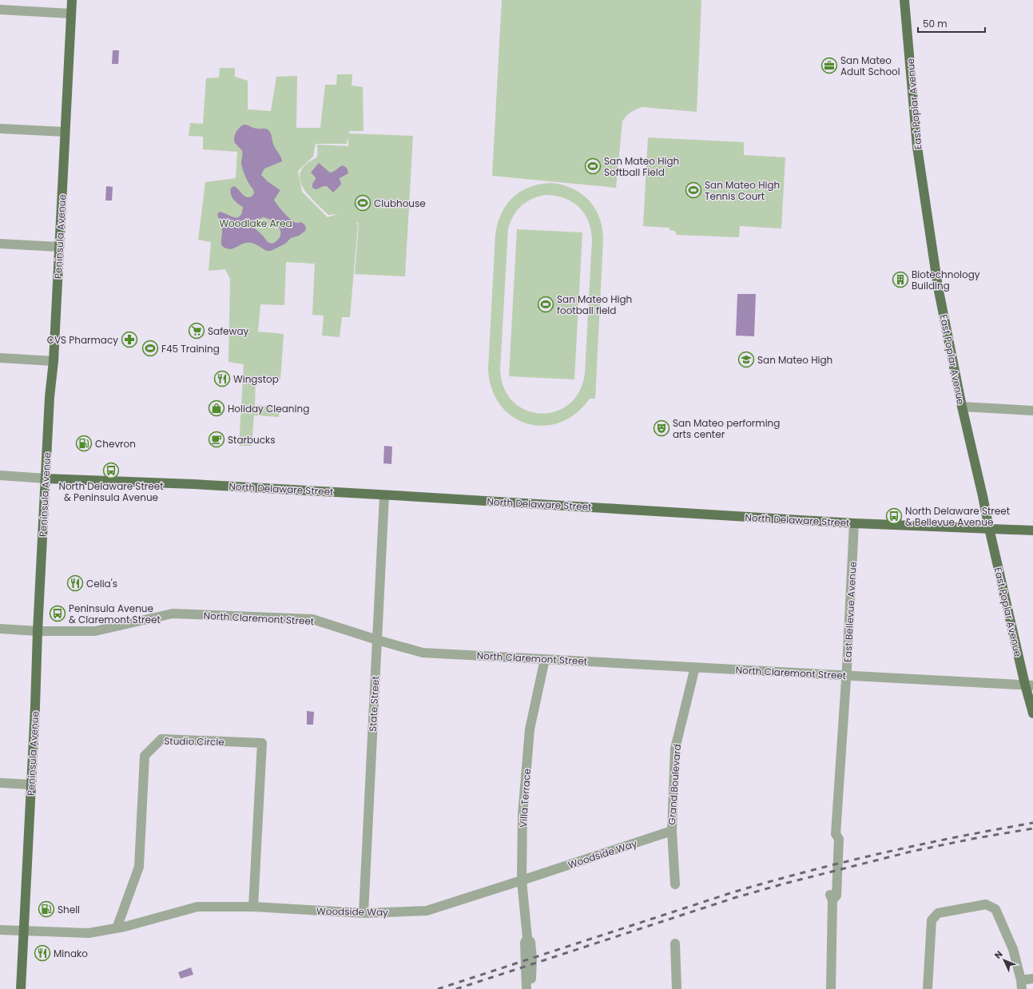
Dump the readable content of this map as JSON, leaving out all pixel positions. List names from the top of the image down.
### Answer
{
  "streets": {
    "main road": ["East Poplar Avenue", "Peninsula Avenue", "North Delaware Street"],
    "street": [
      "East Bellevue Avenue",
      "North Claremont Street",
      "State Street",
      "Studio Circle",
      "Grand Boulevard",
      "Villa Terrace",
      "Woodside Way"
    ]
  },
  "crossings": [
    ["East Poplar Avenue", "North Delaware Street"],
    ["East Poplar Avenue", "North Claremont Street"],
    ["Peninsula Avenue", "North Delaware Street"],
    ["Peninsula Avenue", "North Claremont Street"],
    ["Peninsula Avenue", "Woodside Way"],
    ["North Delaware Street", "East Bellevue Avenue"],
    ["North Delaware Street", "State Street"],
    ["East Bellevue Avenue", "North Claremont Street"],
    ["North Claremont Street", "State Street"],
    ["North Claremont Street", "Grand Boulevard"],
    ["North Claremont Street", "Villa Terrace"],
    ["State Street", "Woodside Way"],
    ["Studio Circle", "Woodside Way"],
    ["Grand Boulevard", "Woodside Way"],
    ["Villa Terrace", "Woodside Way"]
  ],
  "parks": ["Woodlake Area"],
  "places": {
    "office": ["San Mateo Adult School"],
    "sports": [
      "San Mateo High Softball Field",
      "San Mateo High Tennis Court",
      "Clubhouse",
      "San Mateo High football field",
      "F45 Training"
    ],
    "building": ["Biotechnology Building"],
    "supermarket": ["Safeway"],
    "pharmacy": ["CVS Pharmacy"],
    "school or university": ["San Mateo High"],
    "restaurant": ["Wingstop", "Celia's", "Minako"],
    "shop": ["Holiday Cleaning"],
    "theatre": ["San Mateo performing arts center"],
    "cafe": ["Starbucks"],
    "fuel station": ["Chevron", "Shell"],
    "bus stop": ["North Delaware Street & Peninsula Avenue", "North Delaware Street & Bellevue Avenue", "Peninsula Avenue & Claremont Street"]
  },
  "scale_bar": "50 m",
  "north": "top left"
}
